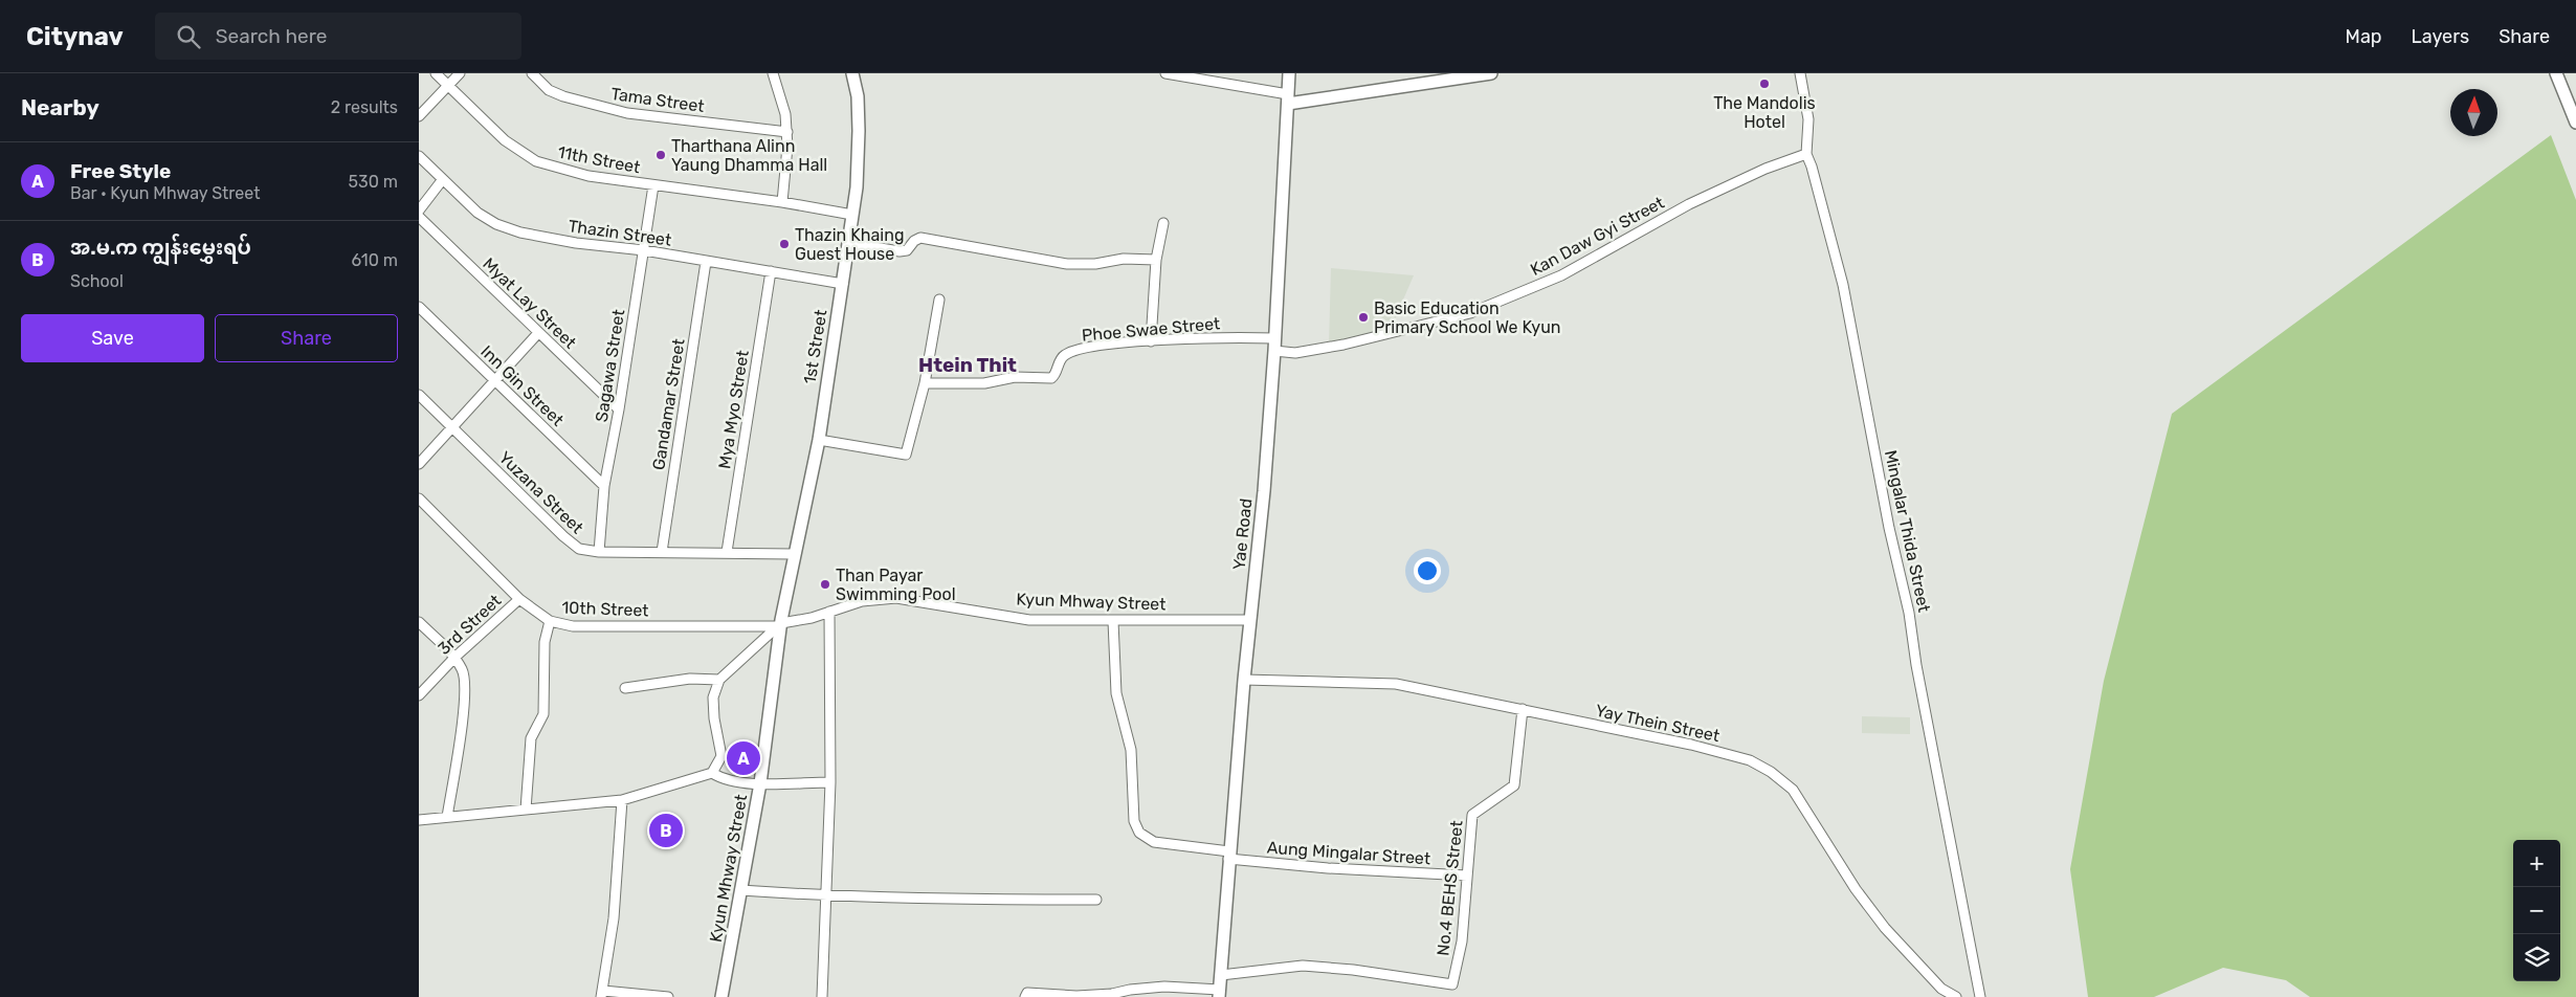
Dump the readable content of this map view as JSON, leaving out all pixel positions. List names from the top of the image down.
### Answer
{
  "streets": {
    "street": [
      "Tama Street",
      "11th Street",
      "Thazin Street",
      "Kan Daw Gyi Street",
      "Myat Lay Street",
      "Phoe Swae Street",
      "1st Street",
      "Sagawa Street",
      "Inn Gin Street",
      "Gandamar Street",
      "Mya Myo Street",
      "Yuzana Street",
      "Mingalar Thida Street",
      "Yae Road",
      "Kyun Mhway Street",
      "10th Street",
      "3rd Street",
      "Yay Thein Street",
      "Aung Mingalar Street",
      "No.4 BEHS Street"
    ]
  },
  "crossings": [
    ["11th Street", "1st Street"],
    ["11th Street", "Sagawa Street"],
    ["Thazin Street", "1st Street"],
    ["Thazin Street", "Sagawa Street"],
    ["Thazin Street", "Gandamar Street"],
    ["Thazin Street", "Mya Myo Street"],
    ["Kan Daw Gyi Street", "Mingalar Thida Street"],
    ["Kan Daw Gyi Street", "Yae Road"],
    ["Myat Lay Street", "Sagawa Street"],
    ["Phoe Swae Street", "Yae Road"],
    ["1st Street", "Yuzana Street"],
    ["1st Street", "Kyun Mhway Street"],
    ["1st Street", "10th Street"],
    ["Sagawa Street", "Inn Gin Street"],
    ["Sagawa Street", "Yuzana Street"],
    ["Gandamar Street", "Yuzana Street"],
    ["Mya Myo Street", "Yuzana Street"],
    ["Yae Road", "Kyun Mhway Street"],
    ["Yae Road", "Yay Thein Street"],
    ["Yae Road", "Aung Mingalar Street"],
    ["Yae Road", "No.4 BEHS Street"],
    ["Kyun Mhway Street", "10th Street"],
    ["Kyun Mhway Street", "Aung Mingalar Street"],
    ["10th Street", "3rd Street"],
    ["Yay Thein Street", "No.4 BEHS Street"],
    ["Aung Mingalar Street", "No.4 BEHS Street"]
  ],
  "districts": ["Htein Thit"],
  "places": [
    "The Mandolis Hotel",
    "Tharthana Alinn Yaung Dhamma Hall",
    "Thazin Khaing Guest House",
    "Basic Education Primary School We Kyun",
    "Than Payar Swimming Pool"
  ],
  "north": "top",
  "page": {
    "header": "Citynav",
    "search": "Search here",
    "nav": ["Map", "Layers", "Share"],
    "heading": ["Nearby", "2 results"],
    "list": [
      {
        "mark": "A",
        "name": "Free Style",
        "note": "Bar · Kyun Mhway Street",
        "value": "530 m"
      },
      {
        "mark": "B",
        "name": "အ.မ.က ကျွန်းမွှေးရပ်",
        "note": "School",
        "value": "610 m"
      }
    ],
    "buttons": ["Save", "Share"],
    "pins": ["A", "B"],
    "map_buttons": ["+", "−"]
  }
}
